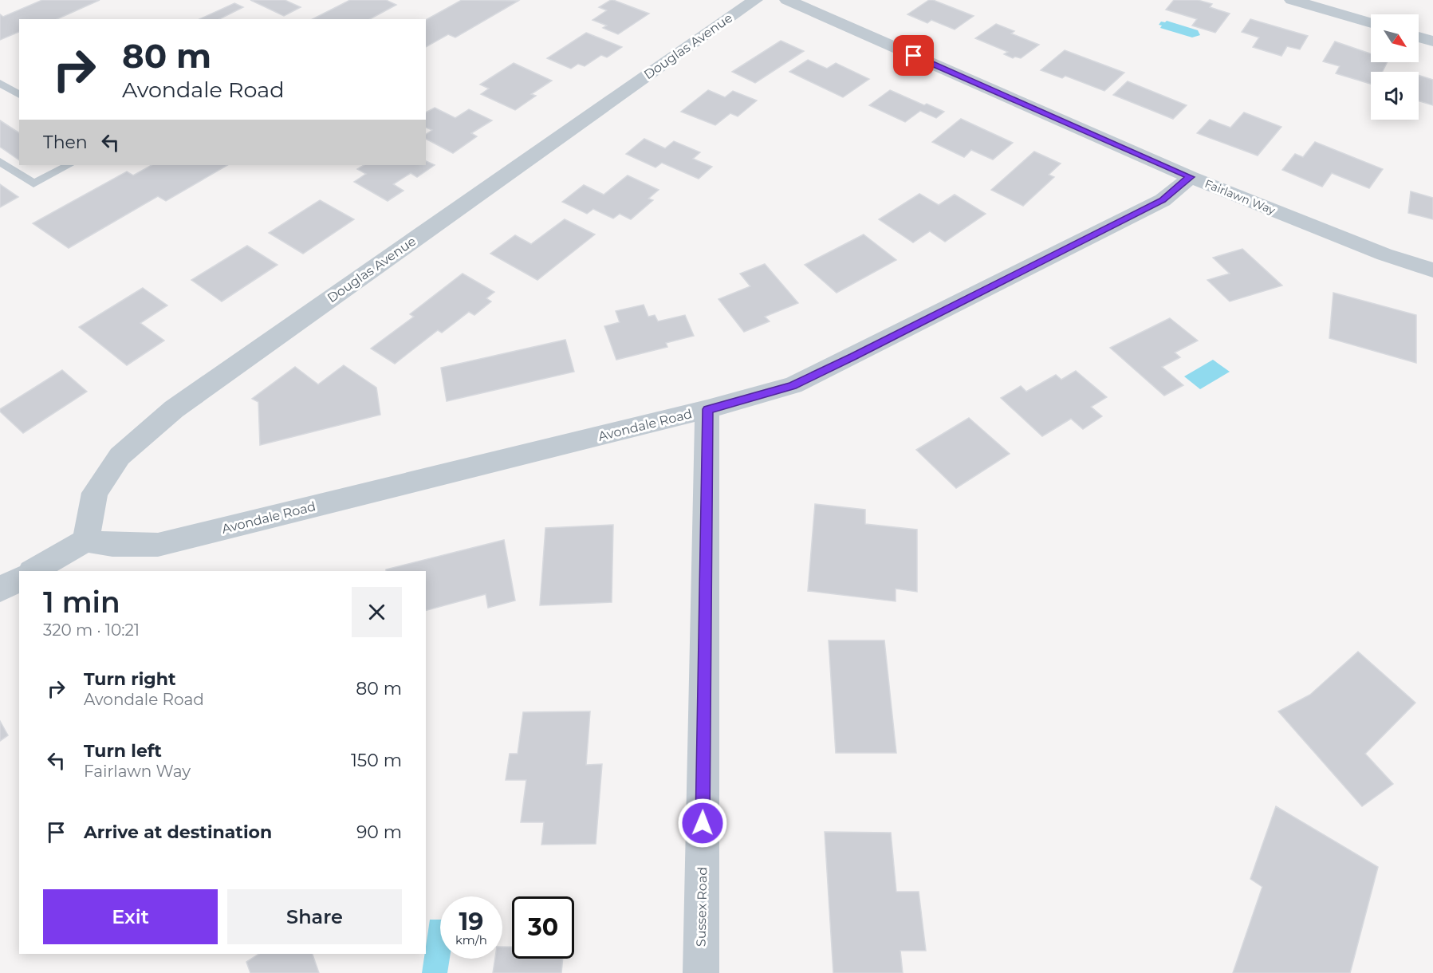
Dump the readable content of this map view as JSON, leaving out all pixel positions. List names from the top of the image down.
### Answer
{
  "streets": {
    "street": [
      "Douglas Avenue",
      "Fairlawn Way",
      "Avondale Road",
      "Sussex Road"
    ]
  },
  "crossings": [
    ["Douglas Avenue", "Avondale Road"],
    ["Fairlawn Way", "Avondale Road"],
    ["Avondale Road", "Sussex Road"]
  ],
  "north": "bottom right",
  "page": {
    "turn": ["80 m", "Avondale Road"],
    "then": "Then",
    "heading": ["1 min", "320 m · 10:21"],
    "list": [
      {
        "name": "Turn right",
        "note": "Avondale Road",
        "value": "80 m"
      },
      {
        "name": "Turn left",
        "note": "Fairlawn Way",
        "value": "150 m"
      },
      {
        "name": "Arrive at destination",
        "value": "90 m"
      }
    ],
    "buttons": ["Exit", "Share"],
    "speed": "19 km/h",
    "limit": "30"
  }
}
